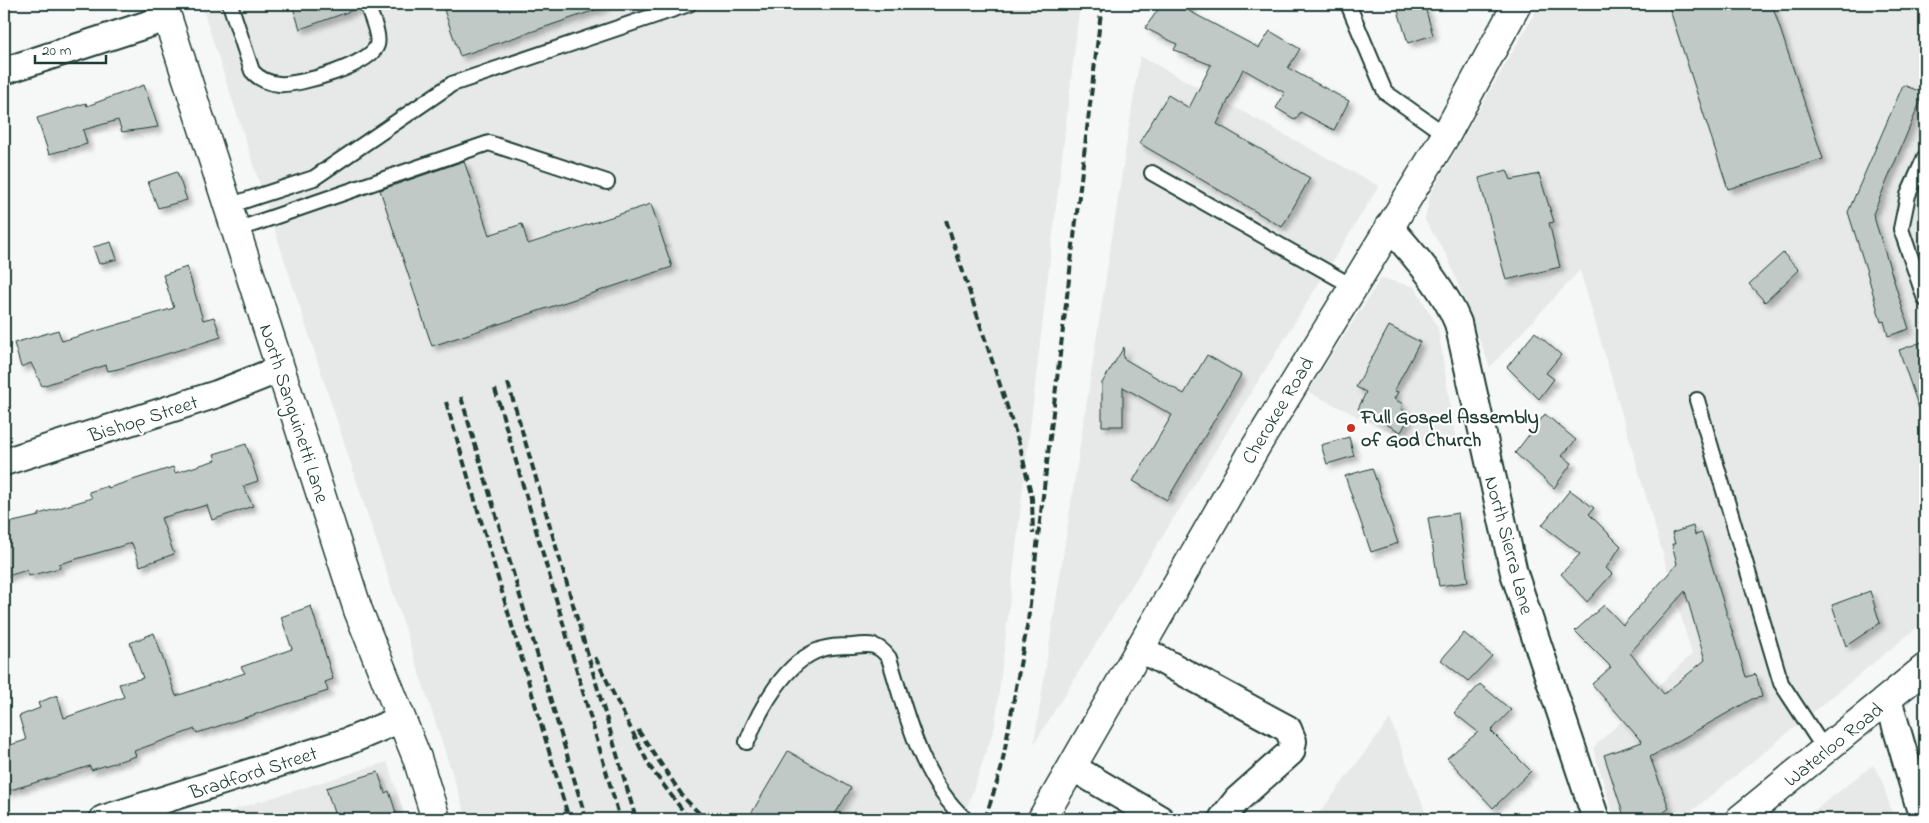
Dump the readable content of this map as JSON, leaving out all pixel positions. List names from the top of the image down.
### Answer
{
  "streets": {
    "street": [
      "Cherokee Road",
      "North Sanguinetti Lane",
      "Bishop Street",
      "North Sierra Lane",
      "Waterloo Road",
      "Bradford Street"
    ]
  },
  "crossings": [
    ["Cherokee Road", "North Sierra Lane"],
    ["North Sanguinetti Lane", "Bishop Street"],
    ["North Sanguinetti Lane", "Bradford Street"]
  ],
  "places": ["Full Gospel Assembly of God Church"],
  "scale_bar": "20 m"
}
